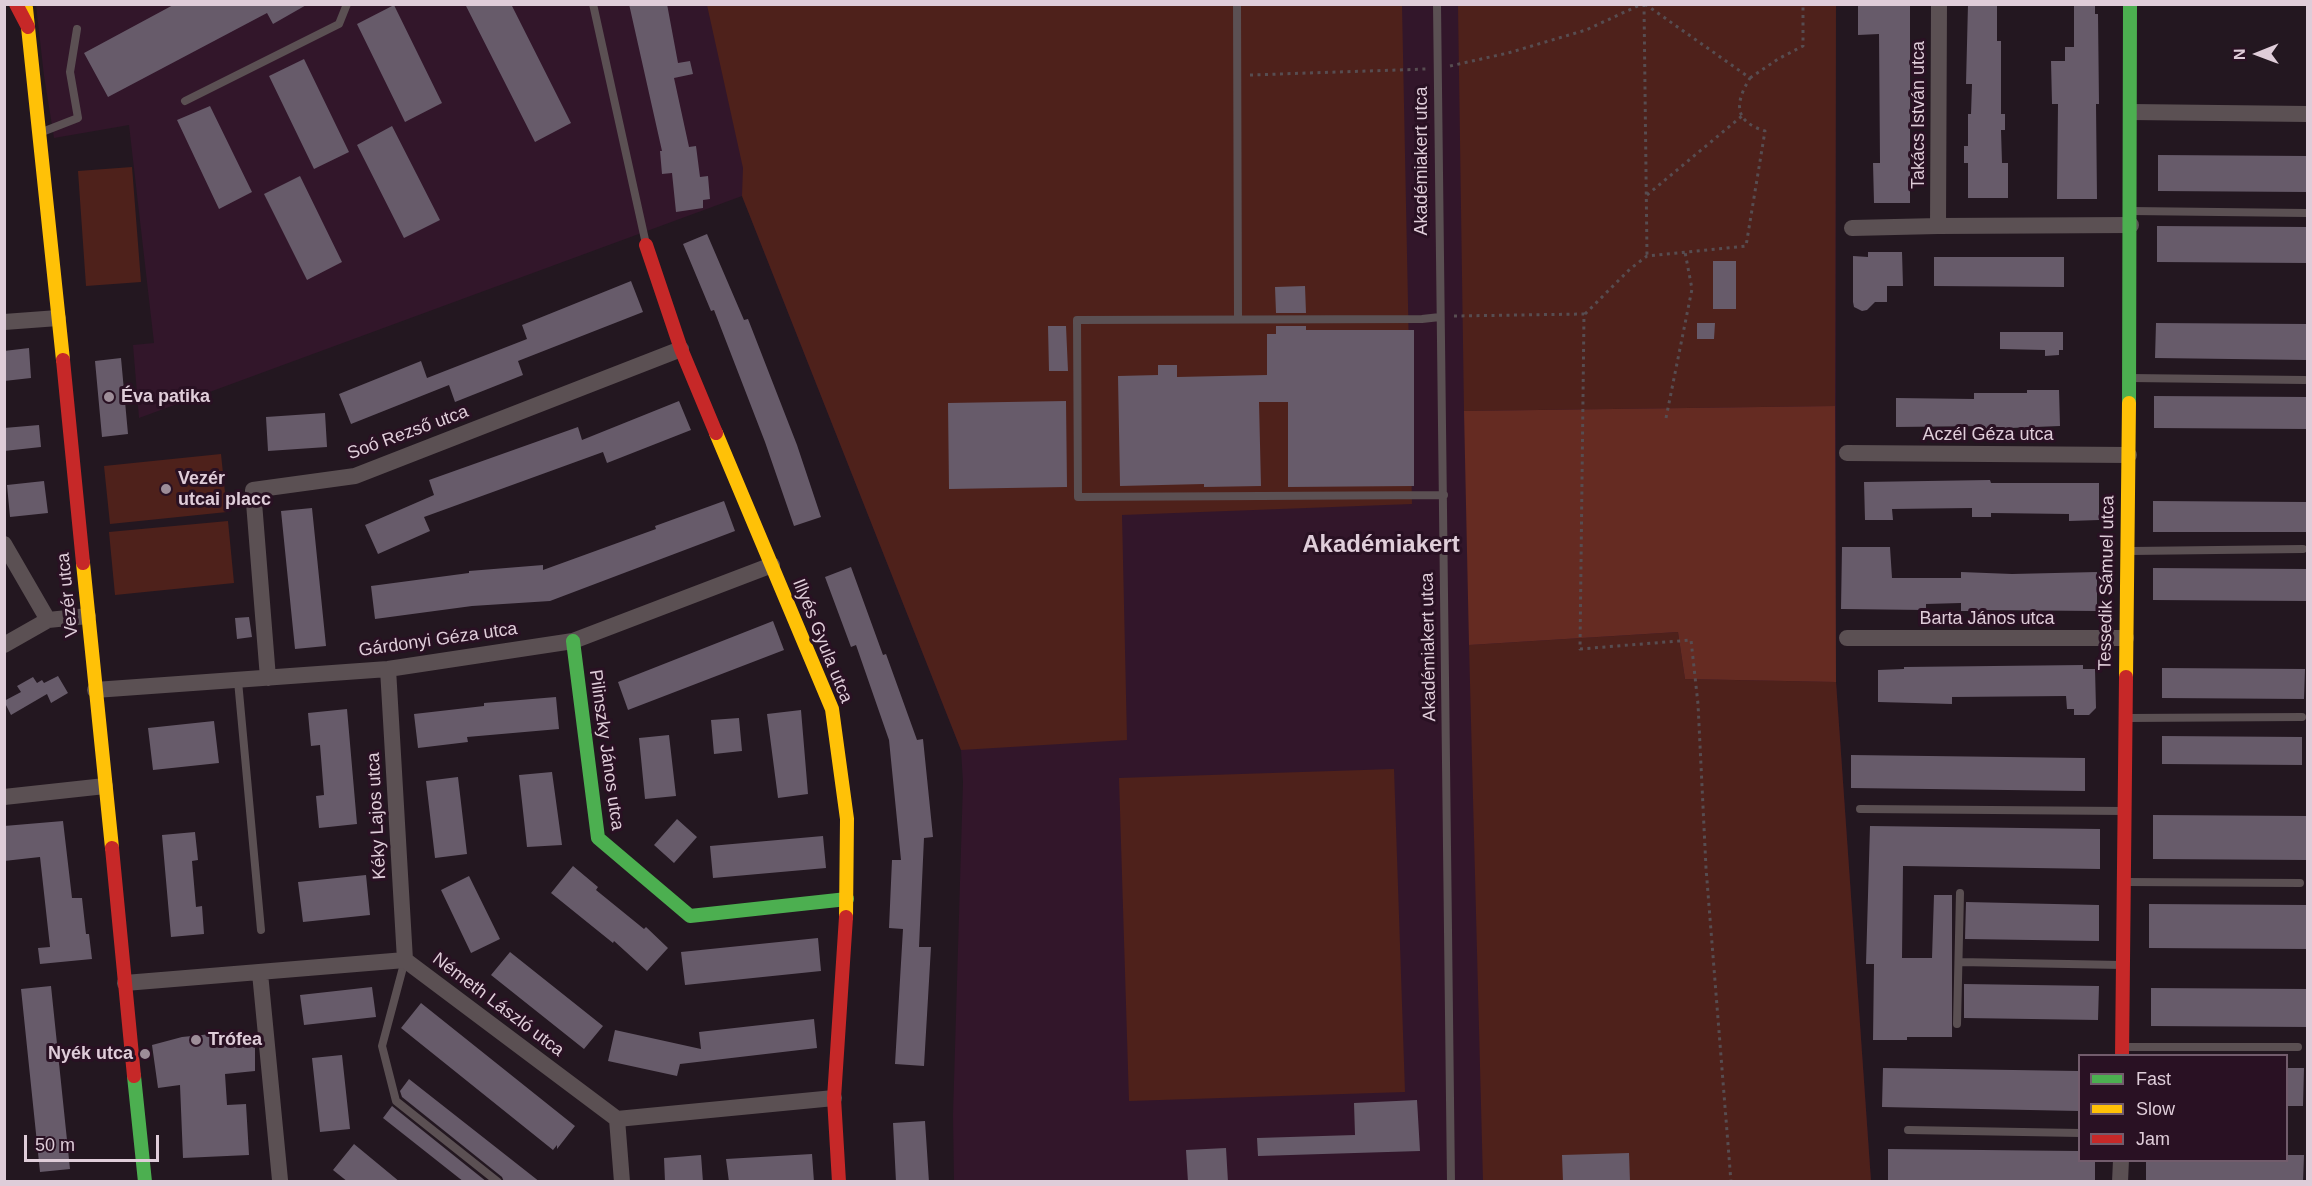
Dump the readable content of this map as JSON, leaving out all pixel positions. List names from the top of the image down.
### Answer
{
  "streets": {
    "street": [
      "Takács István utca",
      "Soó Rezső utca",
      "Aczél Géza utca",
      "Tessedik Sámuel utca",
      "Vezér utca",
      "Barta János utca",
      "Gárdonyi Géza utca",
      "Illyés Gyula utca",
      "Pilinszky János utca",
      "Kéky Lajos utca",
      "Németh László utca"
    ],
    "lane": ["Akadémiakert utca"]
  },
  "crossings": [
    ["Soó Rezső utca", "Gárdonyi Géza utca"],
    ["Soó Rezső utca", "Illyés Gyula utca"],
    ["Aczél Géza utca", "Tessedik Sámuel utca"],
    ["Tessedik Sámuel utca", "Barta János utca"],
    ["Vezér utca", "Gárdonyi Géza utca"],
    ["Vezér utca", "Németh László utca"],
    ["Gárdonyi Géza utca", "Illyés Gyula utca"],
    ["Gárdonyi Géza utca", "Pilinszky János utca"],
    ["Gárdonyi Géza utca", "Kéky Lajos utca"],
    ["Illyés Gyula utca", "Pilinszky János utca"],
    ["Kéky Lajos utca", "Németh László utca"]
  ],
  "districts": ["Akadémiakert"],
  "places": [
    "Éva patika",
    "Vezér utcai placc",
    "Trófea",
    "Nyék utca"
  ],
  "legend": ["Fast", "Slow", "Jam"],
  "scale_bar": "50 m",
  "north": "left"
}
